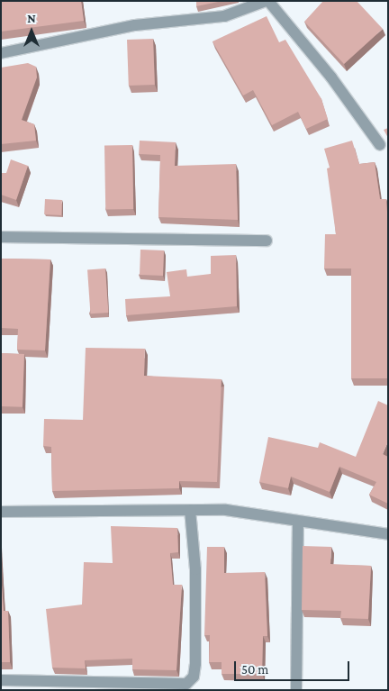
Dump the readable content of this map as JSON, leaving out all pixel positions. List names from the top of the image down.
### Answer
{
  "scale_bar": "50 m",
  "north": "top"
}
